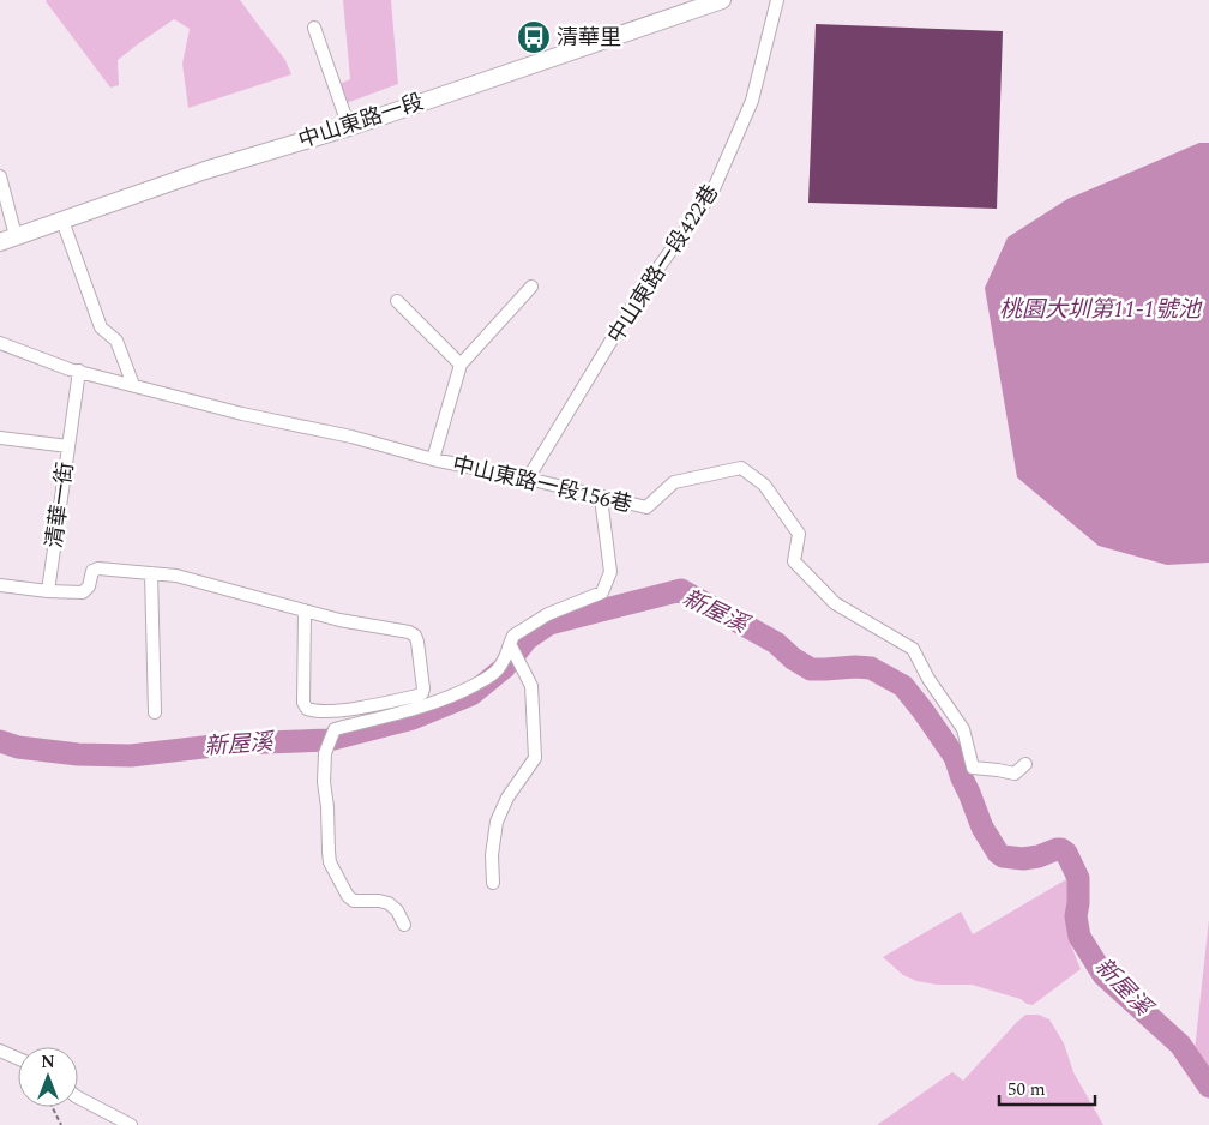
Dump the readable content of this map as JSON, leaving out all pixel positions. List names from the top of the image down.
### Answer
{
  "streets": {
    "main road": ["中山東路一段"],
    "street": ["中山東路一段422巷", "中山東路一段156巷", "清華一街"]
  },
  "crossings": [
    ["中山東路一段422巷", "中山東路一段156巷"],
    ["中山東路一段156巷", "清華一街"]
  ],
  "water": ["桃園大圳第11-1號池", "新屋溪"],
  "places": {
    "bus stop": ["清華里"]
  },
  "scale_bar": "50 m",
  "north": "top"
}
